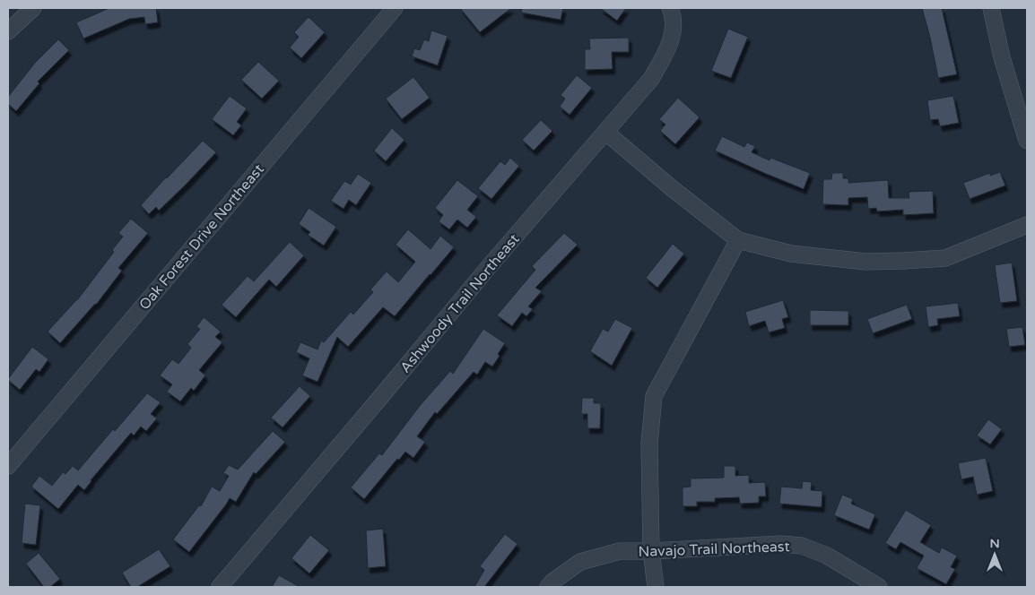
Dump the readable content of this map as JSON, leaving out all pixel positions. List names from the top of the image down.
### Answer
{
  "streets": {
    "street": ["Oak Forest Drive Northeast", "Ashwoody Trail Northeast", "Navajo Trail Northeast"]
  },
  "north": "top"
}
